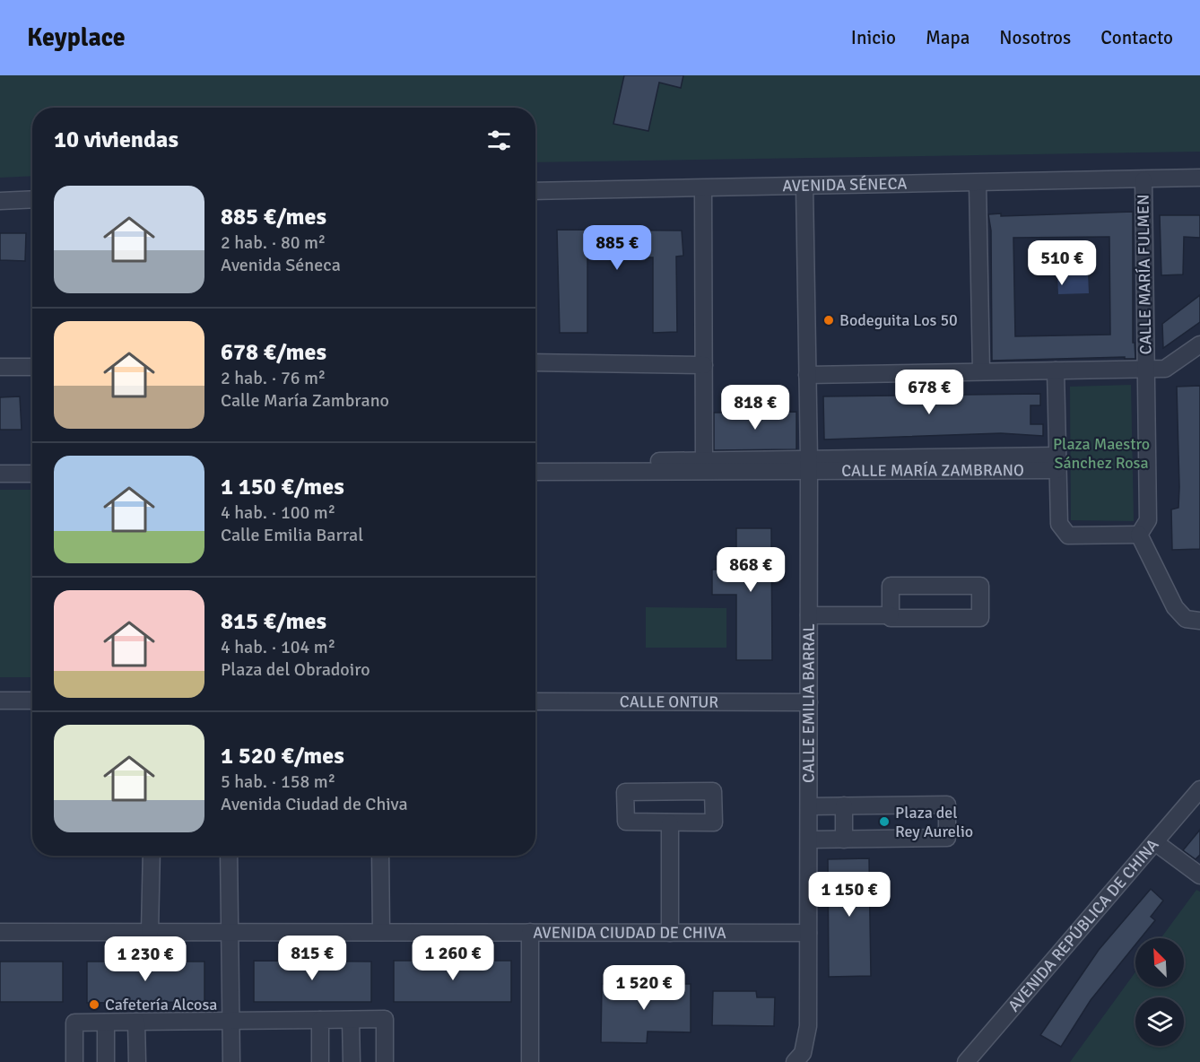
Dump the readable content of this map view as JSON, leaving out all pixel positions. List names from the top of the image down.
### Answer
{
  "streets": {
    "street": [
      "AVENIDA SÉNECA",
      "CALLE MARÍA FULMEN",
      "CALLE MARÍA ZAMBRANO",
      "CALLE ONTUR",
      "CALLE EMILIA BARRAL",
      "AVENIDA REPÚBLICA DE CHINA",
      "AVENIDA CIUDAD DE CHIVA"
    ]
  },
  "crossings": [
    ["AVENIDA SÉNECA", "CALLE MARÍA FULMEN"],
    ["AVENIDA SÉNECA", "CALLE EMILIA BARRAL"],
    ["CALLE MARÍA ZAMBRANO", "CALLE EMILIA BARRAL"],
    ["CALLE ONTUR", "CALLE EMILIA BARRAL"],
    ["CALLE EMILIA BARRAL", "AVENIDA CIUDAD DE CHIVA"]
  ],
  "parks": ["Plaza Maestro Sánchez Rosa"],
  "places": ["Bodeguita Los 50", "Plaza del Rey Aurelio", "Cafetería Alcosa"],
  "north": "top left",
  "page": {
    "header": "Keyplace",
    "nav": [
      "Inicio",
      "Mapa",
      "Nosotros",
      "Contacto"
    ],
    "heading": "10 viviendas",
    "list": [
      {
        "name": "885 €/mes",
        "note": "2 hab. · 80 m² · Avenida Séneca"
      },
      {
        "name": "678 €/mes",
        "note": "2 hab. · 76 m² · Calle María Zambrano"
      },
      {
        "name": "1 150 €/mes",
        "note": "4 hab. · 100 m² · Calle Emilia Barral"
      },
      {
        "name": "815 €/mes",
        "note": "4 hab. · 104 m² · Plaza del Obradoiro"
      },
      {
        "name": "1 520 €/mes",
        "note": "5 hab. · 158 m² · Avenida Ciudad de Chiva"
      }
    ],
    "price": [
      "885 €",
      "510 €",
      "678 €",
      "818 €",
      "868 €",
      "1 150 €",
      "815 €",
      "1 260 €",
      "1 230 €",
      "1 520 €"
    ]
  }
}
